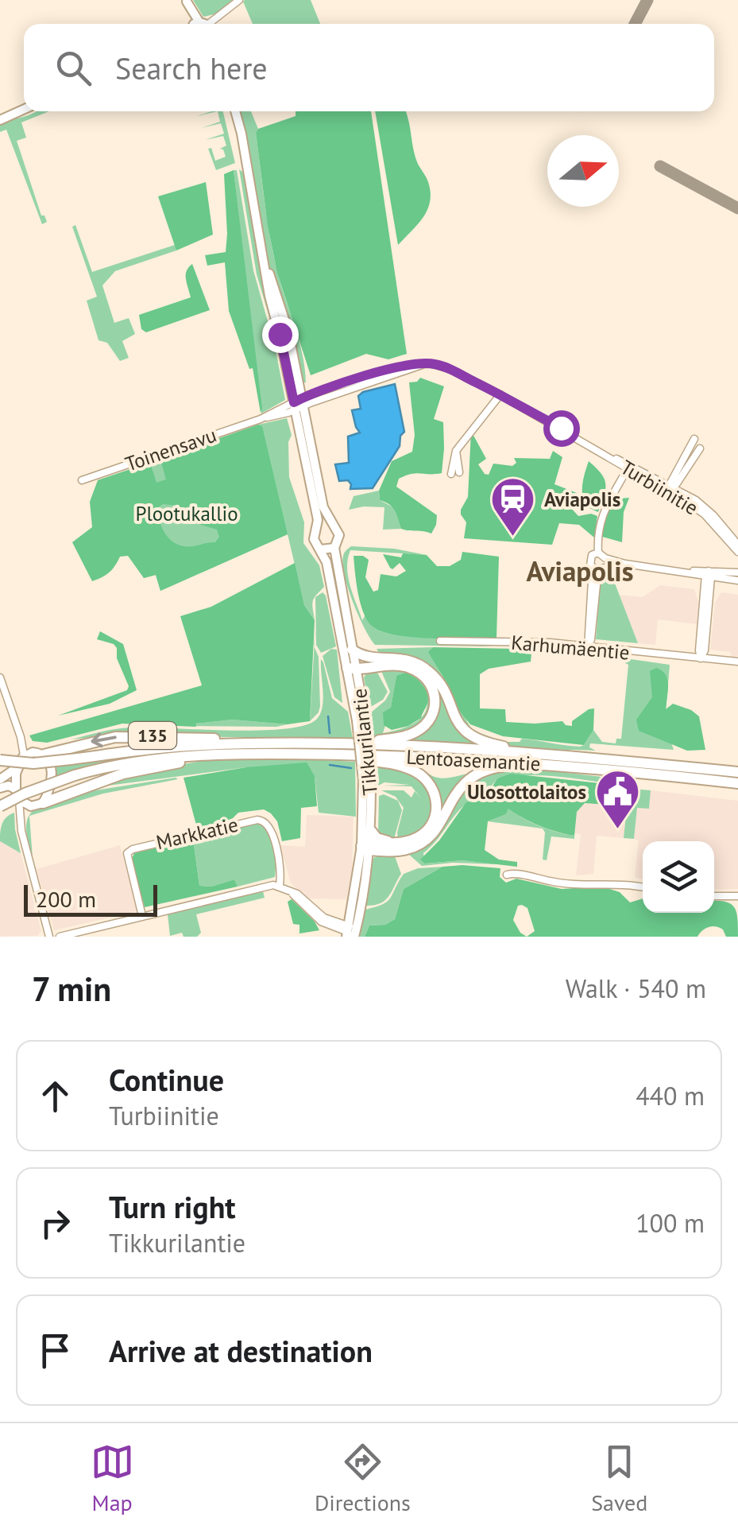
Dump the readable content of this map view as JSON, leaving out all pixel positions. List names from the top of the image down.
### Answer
{
  "streets": {
    "highway": ["135", "Lentoasemantie"],
    "main road": ["Tikkurilantie"],
    "street": [
      "Toinensavu",
      "Turbiinitie",
      "Karhumäentie",
      "Markkatie"
    ]
  },
  "crossings": [
    ["Toinensavu", "Turbiinitie"],
    ["135", "Lentoasemantie"]
  ],
  "districts": ["Aviapolis"],
  "parks": ["Plootukallio"],
  "places": {
    "station": ["Aviapolis"],
    "public building": ["Ulosottolaitos"]
  },
  "scale_bar": "200 m",
  "north": "right",
  "page": {
    "search": "Search here",
    "scale": "200 m",
    "heading": ["7 min", "Walk · 540 m"],
    "list": [
      ["Continue", "Turbiinitie", "440 m"],
      ["Turn right", "Tikkurilantie", "100 m"],
      "Arrive at destination"
    ],
    "nav": ["Map", "Directions", "Saved"]
  }
}
